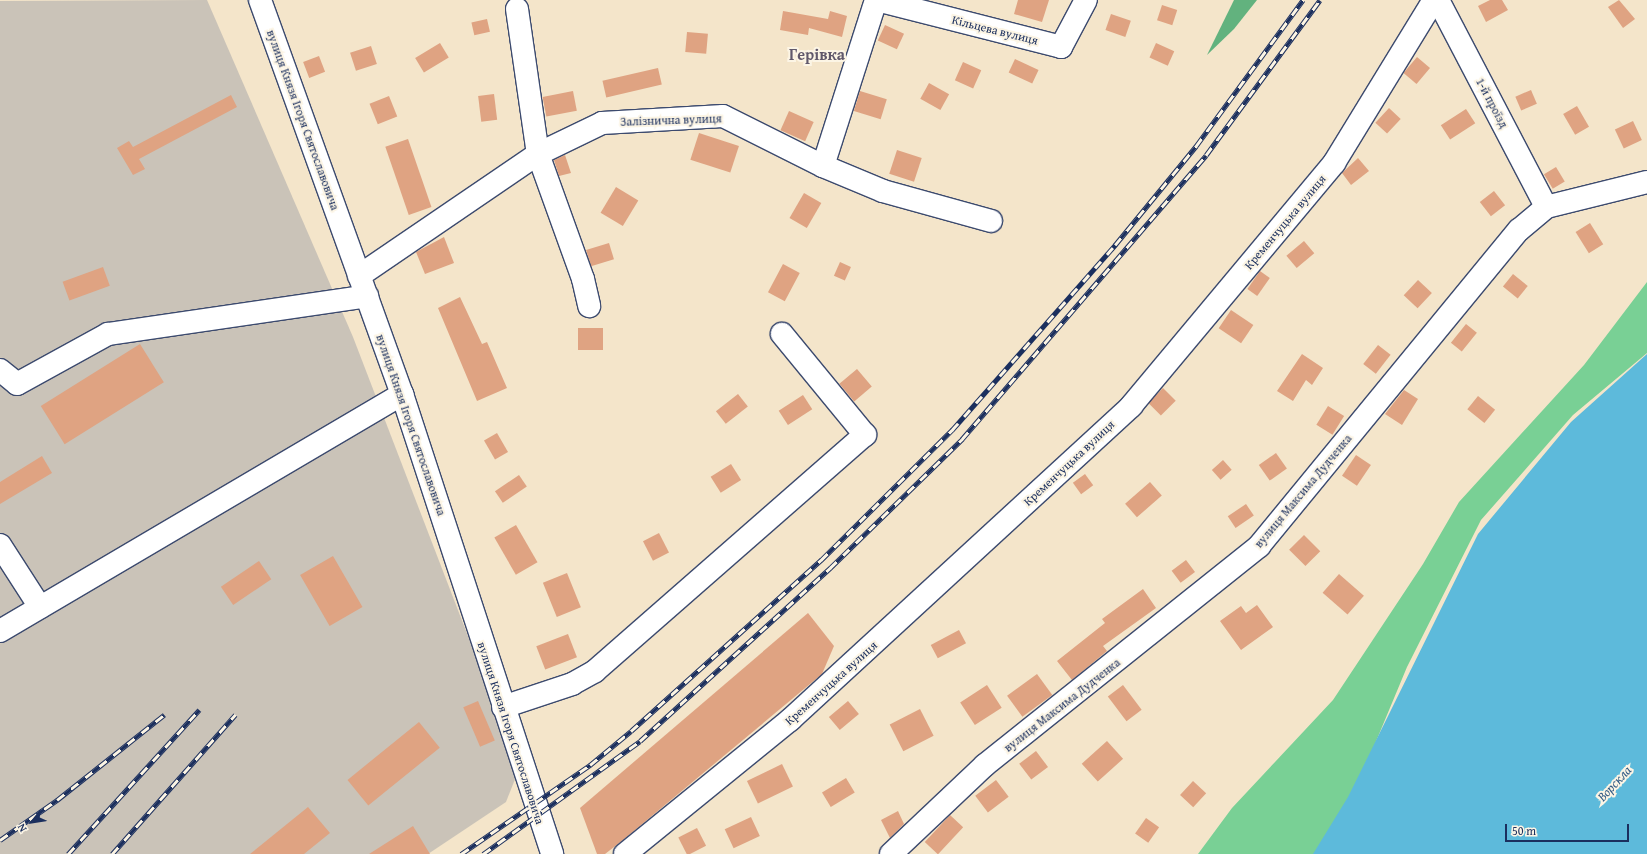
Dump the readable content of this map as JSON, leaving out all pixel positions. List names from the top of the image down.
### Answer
{
  "streets": {
    "street": [
      "Кільцева вулиця",
      "1-й проїзд",
      "вулиця Князя Ігоря Святославовича",
      "Залізнична вулиця",
      "Кременчуцька вулиця",
      "вулиця Максима Дудченка"
    ]
  },
  "crossings": [
    ["1-й проїзд", "вулиця Максима Дудченка"],
    ["вулиця Князя Ігоря Святославовича", "Залізнична вулиця"]
  ],
  "districts": ["Герівка"],
  "water": ["Ворскла"],
  "scale_bar": "50 m",
  "north": "bottom left"
}
